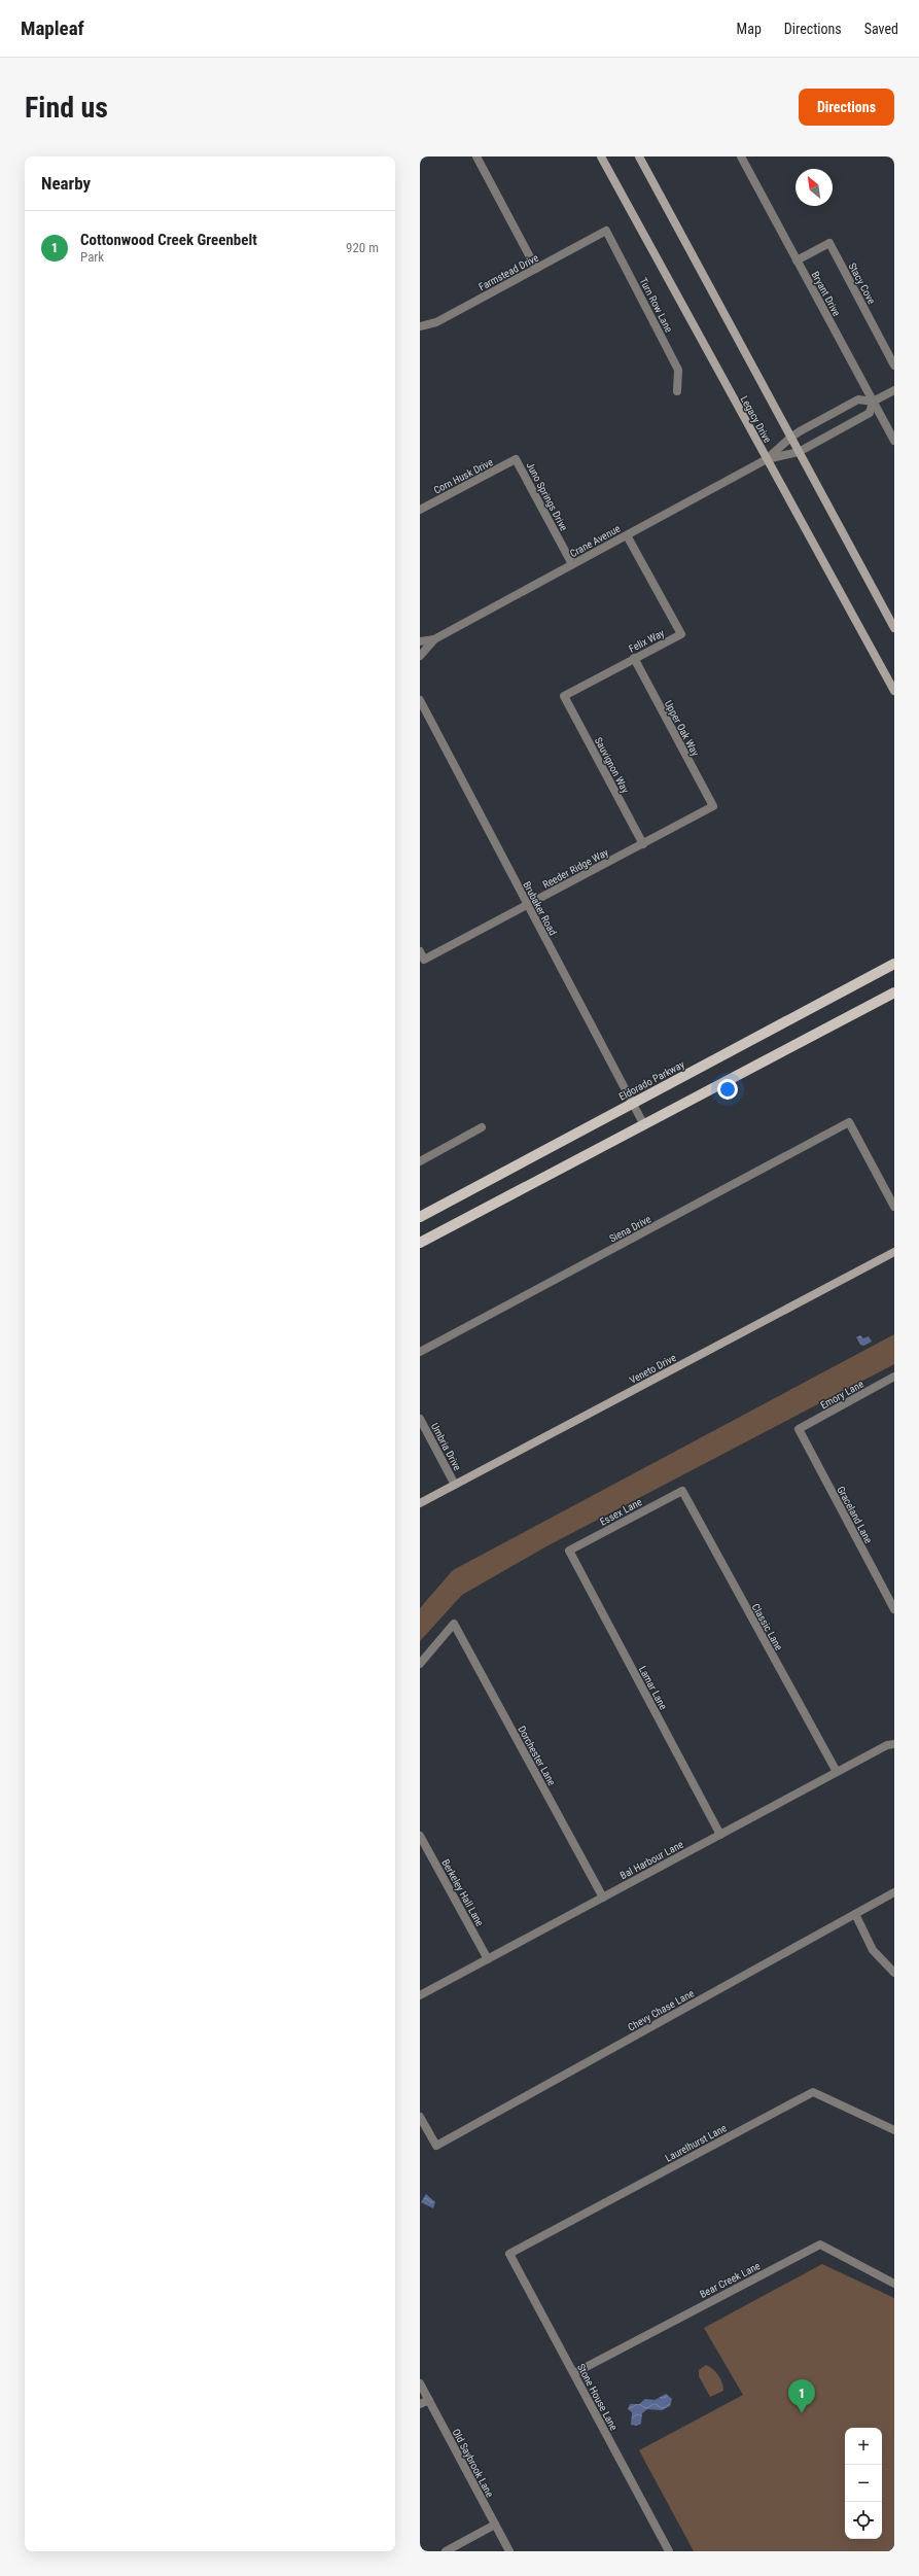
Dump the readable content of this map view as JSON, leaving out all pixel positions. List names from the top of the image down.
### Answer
{
  "streets": {
    "main road": ["Legacy Drive", "Eldorado Parkway", "Veneto Drive"],
    "street": [
      "Farmstead Drive",
      "Stacy Cove",
      "Bryant Drive",
      "Turn Row Lane",
      "Corn Husk Drive",
      "Juno Springs Drive",
      "Crane Avenue",
      "Felix Way",
      "Upper Oak Way",
      "Sauvignon Way",
      "Reeder Ridge Way",
      "Brubaker Road",
      "Siena Drive",
      "Emory Lane",
      "Umbria Drive",
      "Essex Lane",
      "Graceland Lane",
      "Classic Lane",
      "Lamar Lane",
      "Dorchester Lane",
      "Bal Harbour Lane",
      "Berkeley Hall Lane",
      "Chevy Chase Lane",
      "Laurelhurst Lane",
      "Bear Creek Lane",
      "Stone House Lane",
      "Old Saybrook Lane"
    ]
  },
  "crossings": [
    ["Farmstead Drive", "Turn Row Lane"],
    ["Stacy Cove", "Bryant Drive"],
    ["Bryant Drive", "Crane Avenue"],
    ["Legacy Drive", "Crane Avenue"],
    ["Corn Husk Drive", "Juno Springs Drive"],
    ["Juno Springs Drive", "Crane Avenue"],
    ["Crane Avenue", "Felix Way"],
    ["Felix Way", "Upper Oak Way"],
    ["Felix Way", "Sauvignon Way"],
    ["Upper Oak Way", "Reeder Ridge Way"],
    ["Sauvignon Way", "Reeder Ridge Way"],
    ["Reeder Ridge Way", "Brubaker Road"],
    ["Brubaker Road", "Eldorado Parkway"],
    ["Veneto Drive", "Umbria Drive"],
    ["Emory Lane", "Graceland Lane"],
    ["Essex Lane", "Classic Lane"],
    ["Essex Lane", "Lamar Lane"],
    ["Classic Lane", "Bal Harbour Lane"],
    ["Lamar Lane", "Bal Harbour Lane"],
    ["Dorchester Lane", "Bal Harbour Lane"],
    ["Bal Harbour Lane", "Berkeley Hall Lane"],
    ["Laurelhurst Lane", "Stone House Lane"],
    ["Bear Creek Lane", "Stone House Lane"]
  ],
  "north": "top left",
  "page": {
    "header": "Mapleaf",
    "nav": ["Map", "Directions", "Saved"],
    "buttons": "Directions",
    "title": "Find us",
    "heading": "Nearby",
    "list": [
      {
        "mark": "1",
        "name": "Cottonwood Creek Greenbelt",
        "note": "Park",
        "value": "920 m"
      }
    ],
    "pins": "1",
    "map_buttons": ["+", "−"]
  }
}
